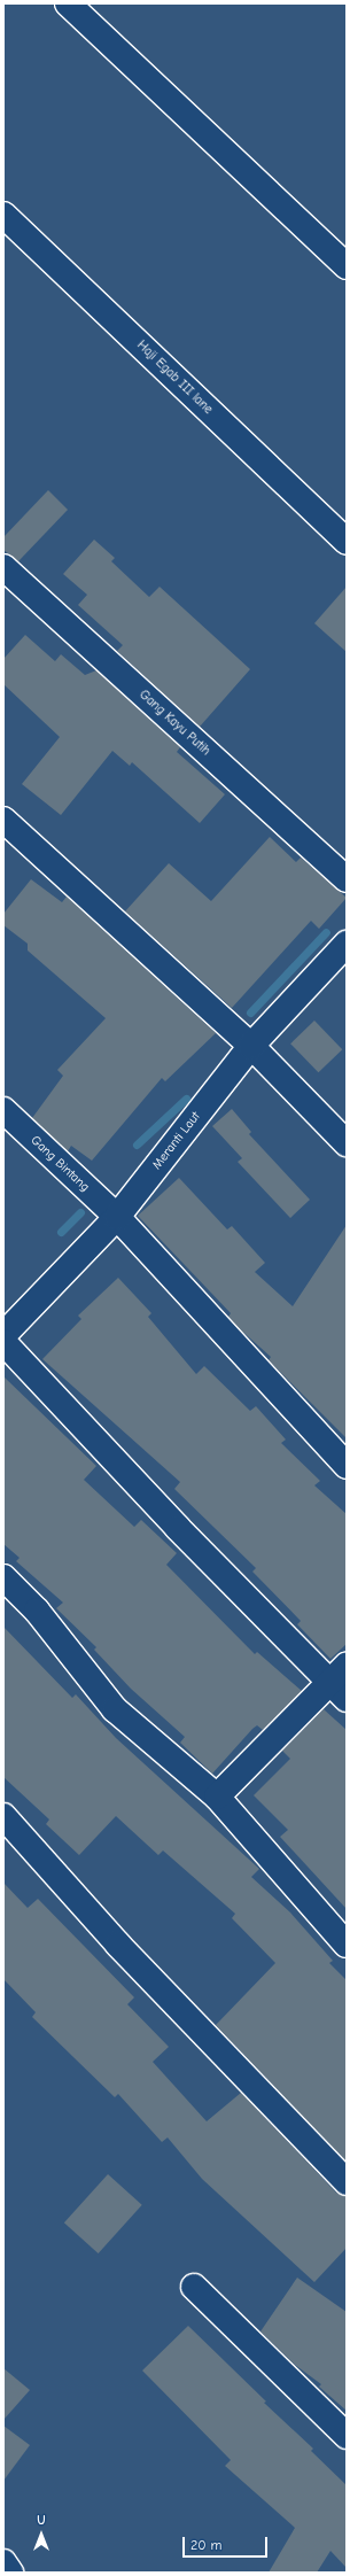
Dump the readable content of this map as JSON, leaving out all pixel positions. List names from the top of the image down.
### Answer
{
  "streets": {
    "street": [
      "Haji Egab III lane",
      "Gang Kayu Putih",
      "Meranti Laut",
      "Gang Bintang"
    ]
  },
  "crossings": [
    ["Meranti Laut", "Gang Bintang"]
  ],
  "scale_bar": "20 m",
  "north": "top"
}
